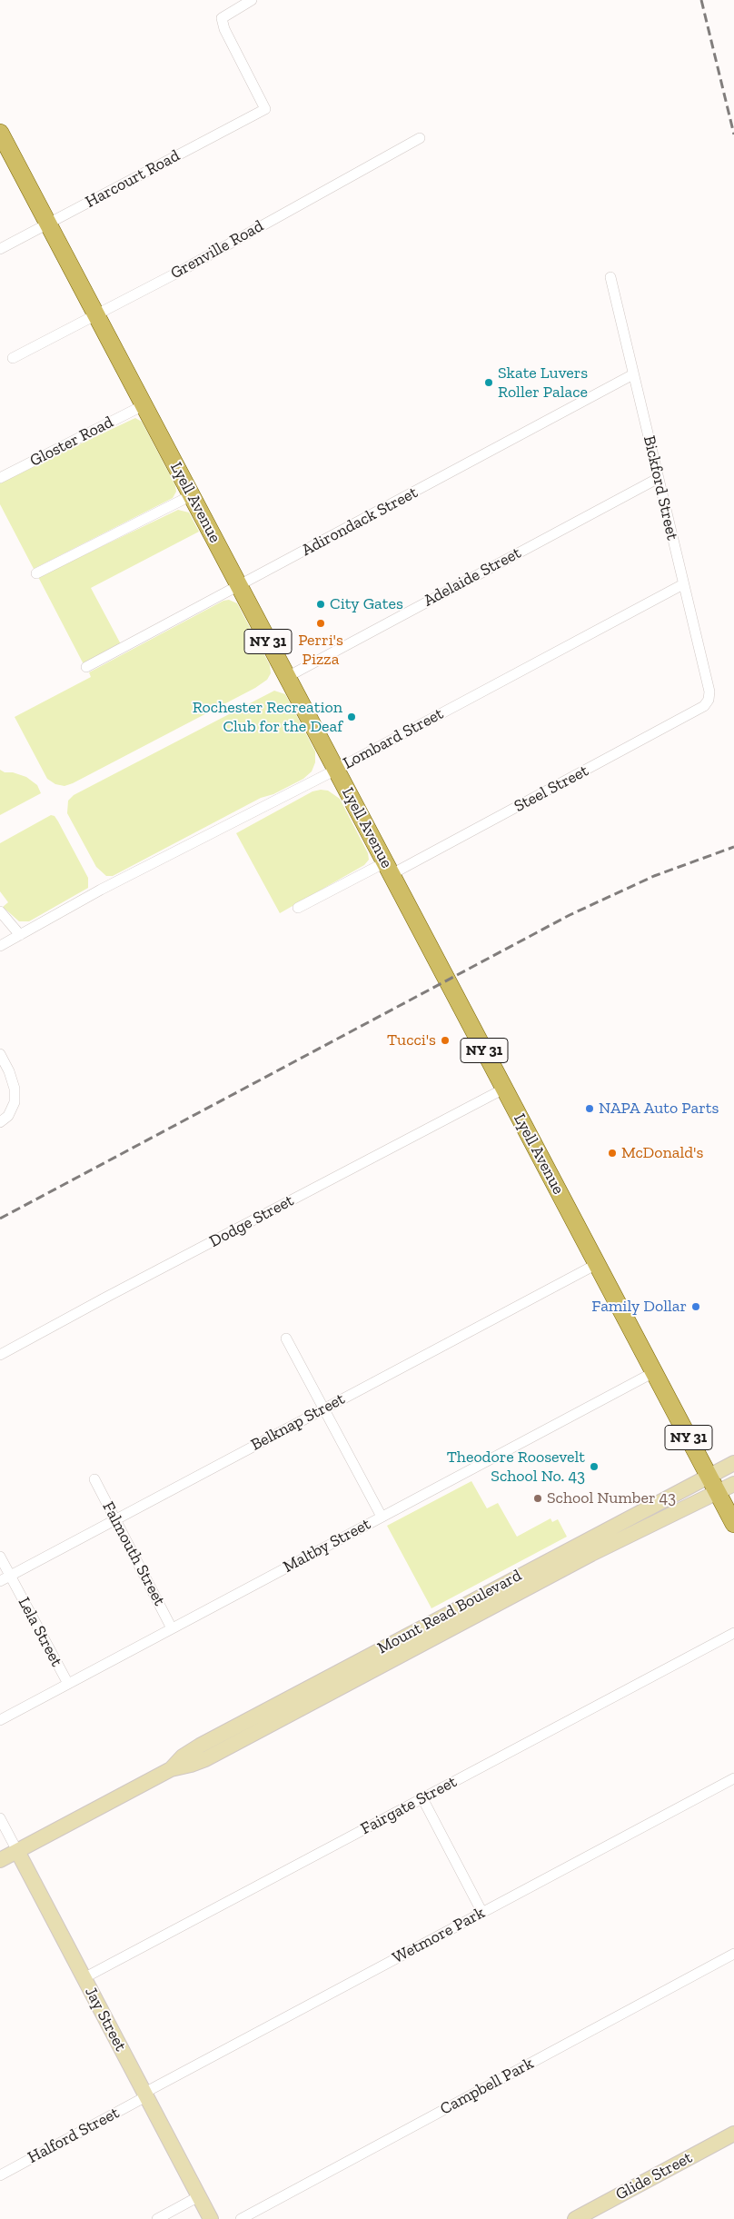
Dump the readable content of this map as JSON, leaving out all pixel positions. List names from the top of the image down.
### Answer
{
  "streets": {
    "main road": [
      "Lyell Avenue",
      "NY 31",
      "Mount Read Boulevard",
      "Jay Street",
      "Glide Street"
    ],
    "street": [
      "Harcourt Road",
      "Grenville Road",
      "Gloster Road",
      "Bickford Street",
      "Adirondack Street",
      "Adelaide Street",
      "Lombard Street",
      "Steel Street",
      "Dodge Street",
      "Belknap Street",
      "Maltby Street",
      "Falmouth Street",
      "Lela Street",
      "Fairgate Street",
      "Wetmore Park",
      "Campbell Park",
      "Halford Street"
    ]
  },
  "crossings": [
    ["Harcourt Road", "Lyell Avenue"],
    ["Grenville Road", "Lyell Avenue"],
    ["Gloster Road", "Lyell Avenue"],
    ["Bickford Street", "Adirondack Street"],
    ["Bickford Street", "Adelaide Street"],
    ["Bickford Street", "Lombard Street"],
    ["Bickford Street", "Steel Street"],
    ["Lyell Avenue", "Adirondack Street"],
    ["Lyell Avenue", "Adelaide Street"],
    ["Lyell Avenue", "Lombard Street"],
    ["Lyell Avenue", "Steel Street"],
    ["Lyell Avenue", "Dodge Street"],
    ["Lyell Avenue", "Belknap Street"],
    ["Lyell Avenue", "Maltby Street"],
    ["Lyell Avenue", "Mount Read Boulevard"],
    ["Belknap Street", "Falmouth Street"],
    ["Belknap Street", "Lela Street"],
    ["Maltby Street", "Falmouth Street"],
    ["Maltby Street", "Lela Street"],
    ["Mount Read Boulevard", "Jay Street"],
    ["Fairgate Street", "Jay Street"],
    ["Wetmore Park", "Jay Street"],
    ["Wetmore Park", "Halford Street"],
    ["Jay Street", "Halford Street"]
  ],
  "places": [
    "Skate Luvers Roller Palace",
    "City Gates",
    "Perri's Pizza",
    "Rochester Recreation Club for the Deaf",
    "Tucci's",
    "NAPA Auto Parts",
    "McDonald's",
    "Family Dollar",
    "Theodore Roosevelt School No. 43",
    "School Number 43"
  ]
}
